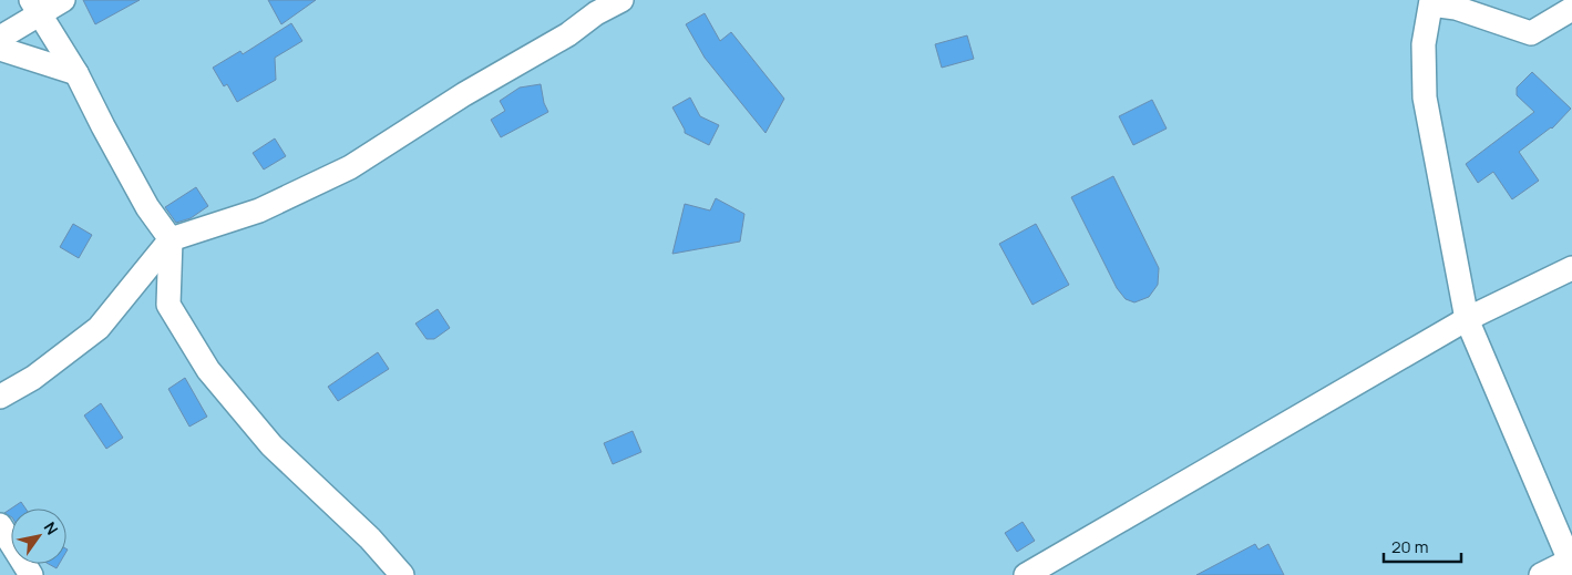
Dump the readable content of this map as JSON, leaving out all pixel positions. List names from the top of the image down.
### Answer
{
  "scale_bar": "20 m",
  "north": "top right"
}
